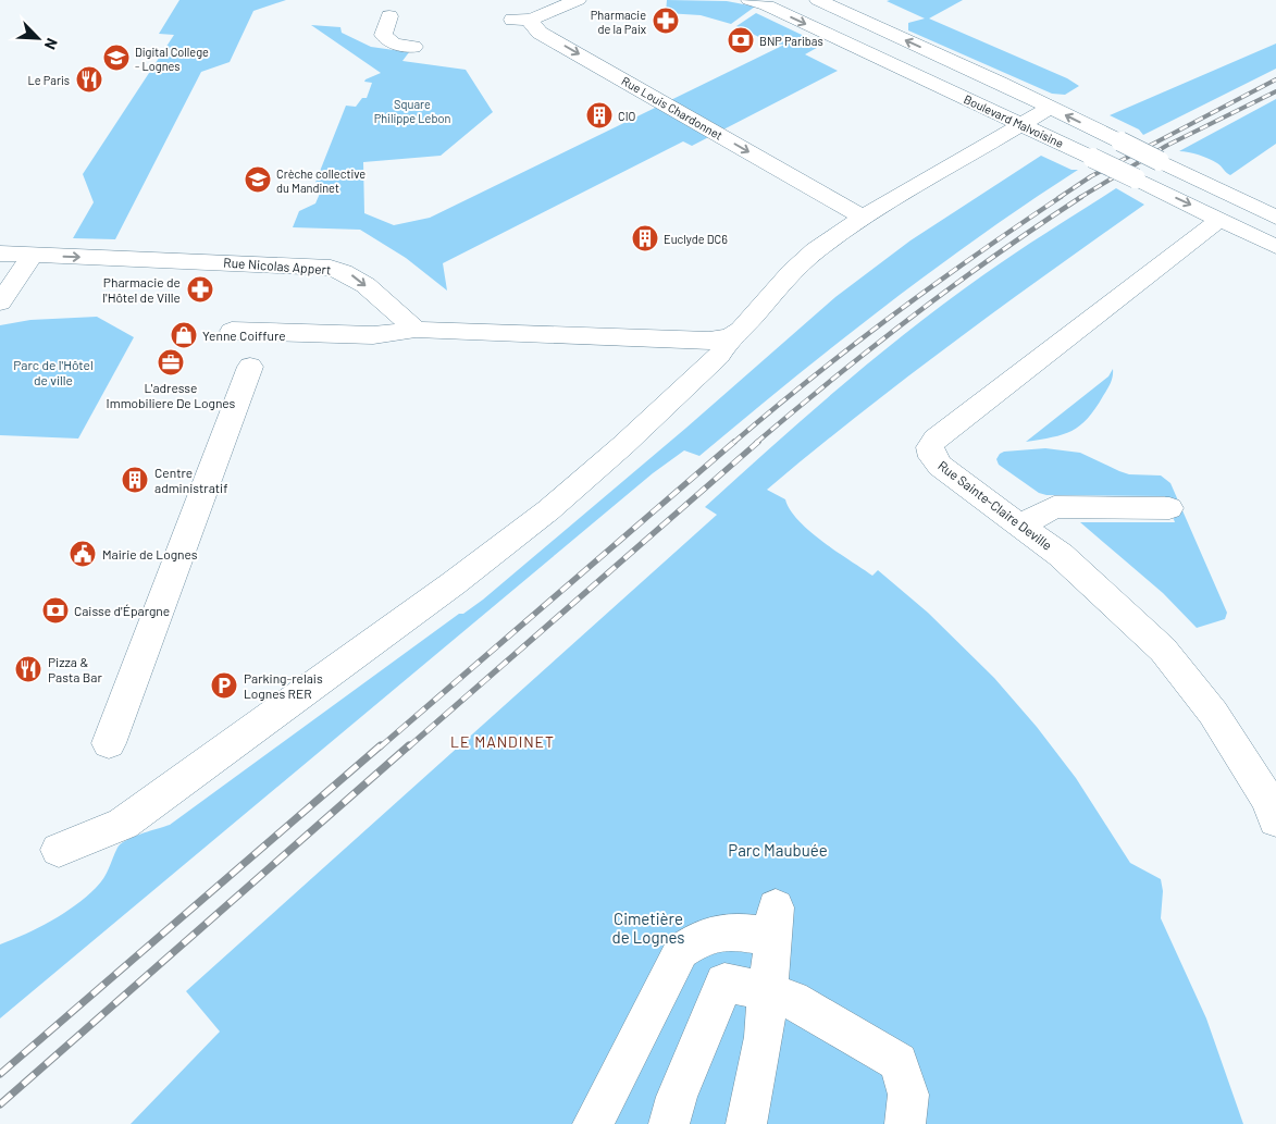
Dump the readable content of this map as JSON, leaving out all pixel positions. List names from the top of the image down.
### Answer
{
  "streets": {
    "street": [
      "Rue Louis Chardonnet",
      "Boulevard Malvoisine",
      "Rue Nicolas Appert",
      "Rue Sainte-Claire Deville"
    ]
  },
  "crossings": [
    ["Boulevard Malvoisine", "Rue Sainte-Claire Deville"]
  ],
  "districts": ["LE MANDINET"],
  "parks": [
    "Square Philippe Lebon",
    "Parc de l'Hôtel de ville",
    "Parc Maubuée",
    "Cimetière de Lognes"
  ],
  "places": {
    "pharmacy": ["Pharmacie de la Paix", "Pharmacie de l'Hôtel de Ville"],
    "bank": ["BNP Paribas", "Caisse d'Épargne"],
    "school or university": ["Digital College - Lognes", "Crèche collective du Mandinet"],
    "restaurant": ["Le Paris", "Pizza & Pasta Bar"],
    "building": ["CIO", "Euclyde DC6", "Centre administratif"],
    "shop": ["Yenne Coiffure"],
    "office": ["L'adresse Immobiliere De Lognes"],
    "public building": ["Mairie de Lognes"],
    "parking": ["Parking-relais Lognes RER"]
  },
  "north": "bottom right"
}
